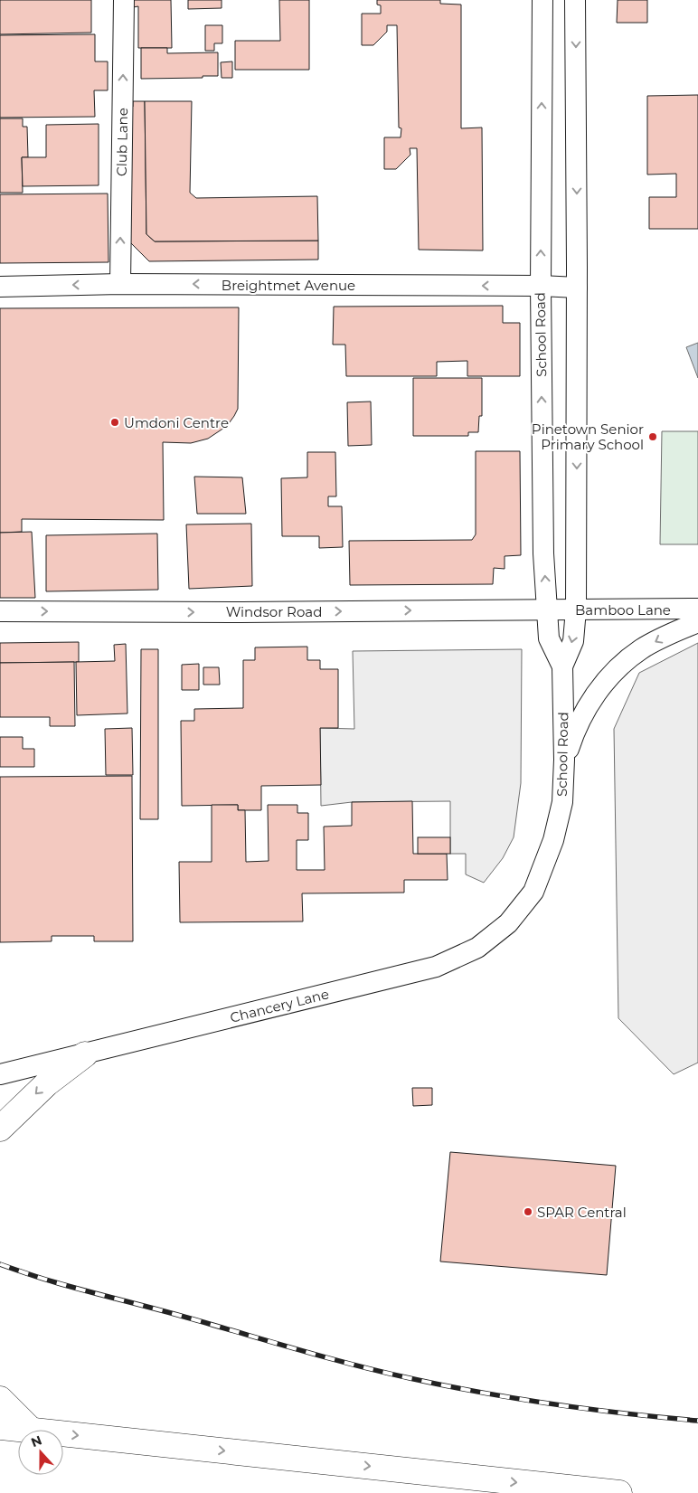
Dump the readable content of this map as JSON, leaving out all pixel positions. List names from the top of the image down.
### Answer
{
  "streets": {
    "street": [
      "Club Lane",
      "Breightmet Avenue",
      "School Road",
      "Bamboo Lane",
      "Windsor Road",
      "Chancery Lane"
    ]
  },
  "crossings": [
    ["Club Lane", "Breightmet Avenue"],
    ["Breightmet Avenue", "School Road"],
    ["School Road", "Bamboo Lane"],
    ["School Road", "Windsor Road"],
    ["School Road", "Chancery Lane"],
    ["Bamboo Lane", "Windsor Road"]
  ],
  "one_way": [
    "Club Lane",
    "Breightmet Avenue",
    "Bamboo Lane",
    "Windsor Road"
  ],
  "places": ["Umdoni Centre", "Pinetown Senior Primary School", "SPAR Central"],
  "north": "top"
}
